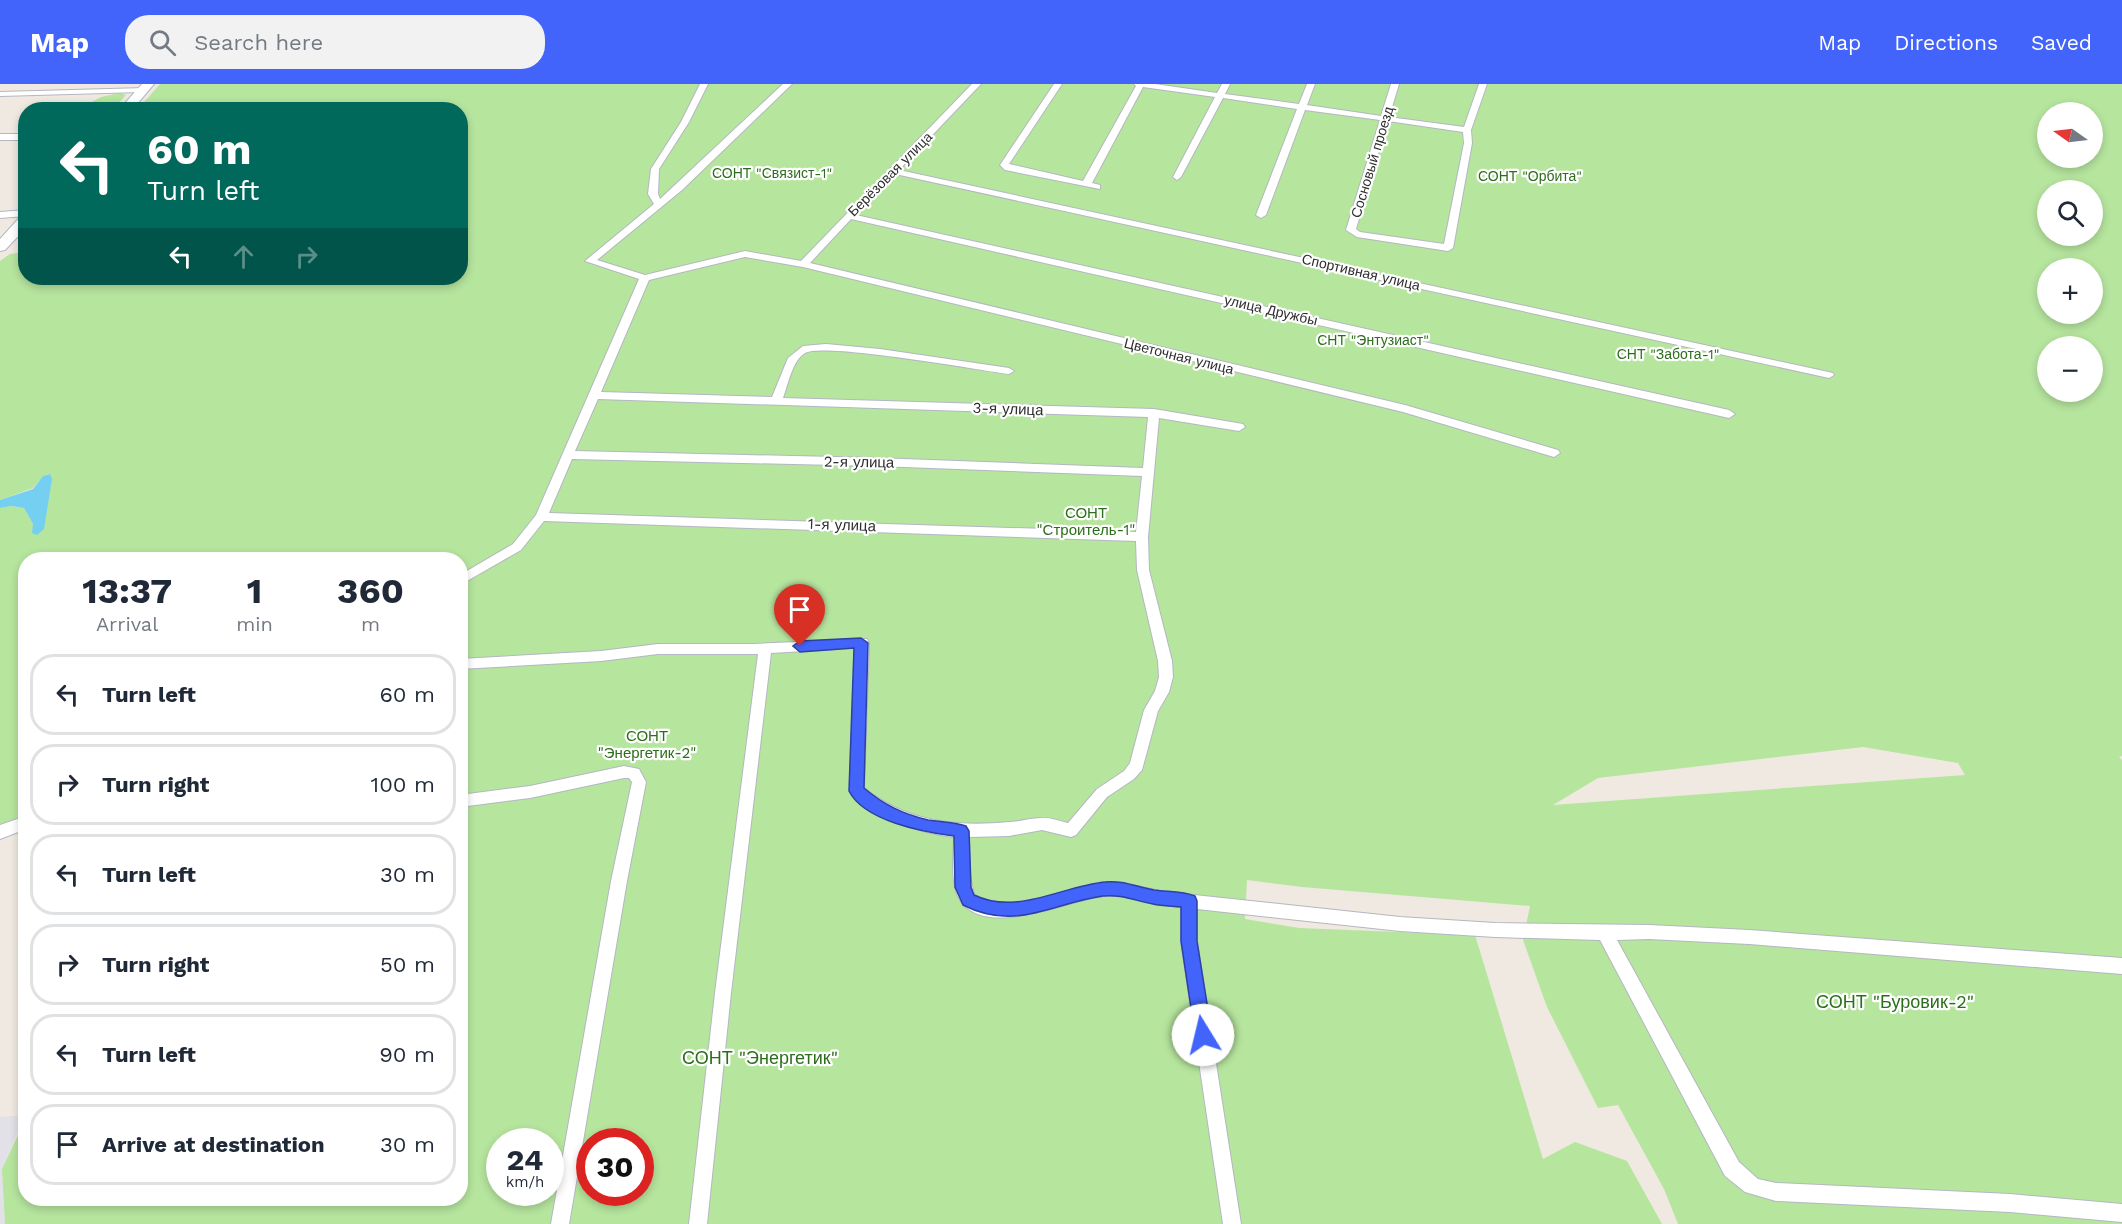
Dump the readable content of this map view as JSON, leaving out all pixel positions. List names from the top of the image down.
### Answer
{
  "streets": {
    "street": [
      "Сосновый проезд",
      "Берёзовая улица",
      "Спортивная улица",
      "улица Дружбы",
      "Цветочная улица",
      "3-я улица",
      "2-я улица",
      "1-я улица"
    ]
  },
  "crossings": [
    ["Берёзовая улица", "Спортивная улица"],
    ["Берёзовая улица", "улица Дружбы"],
    ["Берёзовая улица", "Цветочная улица"]
  ],
  "parks": [
    "СОНТ \"Связист-1\"",
    "СОНТ \"Орбита\"",
    "СНТ \"Энтузиаст\"",
    "СНТ \"Забота-1\"",
    "СОНТ \"Строитель-1\"",
    "СОНТ \"Энергетик-2\"",
    "СОНТ \"Буровик-2\"",
    "СОНТ \"Энергетик\""
  ],
  "north": "left",
  "page": {
    "header": "Map",
    "search": "Search here",
    "nav": ["Map", "Directions", "Saved"],
    "map_buttons": ["+", "−"],
    "turn": ["60 m", "Turn left"],
    "eta": [
      "13:37",
      "Arrival",
      "1",
      "min",
      "360",
      "m"
    ],
    "list": [
      {
        "name": "Turn left",
        "value": "60 m"
      },
      {
        "name": "Turn right",
        "value": "100 m"
      },
      {
        "name": "Turn left",
        "value": "30 m"
      },
      {
        "name": "Turn right",
        "value": "50 m"
      },
      {
        "name": "Turn left",
        "value": "90 m"
      },
      {
        "name": "Arrive at destination",
        "value": "30 m"
      }
    ],
    "speed": "24 km/h",
    "limit": "30"
  }
}
